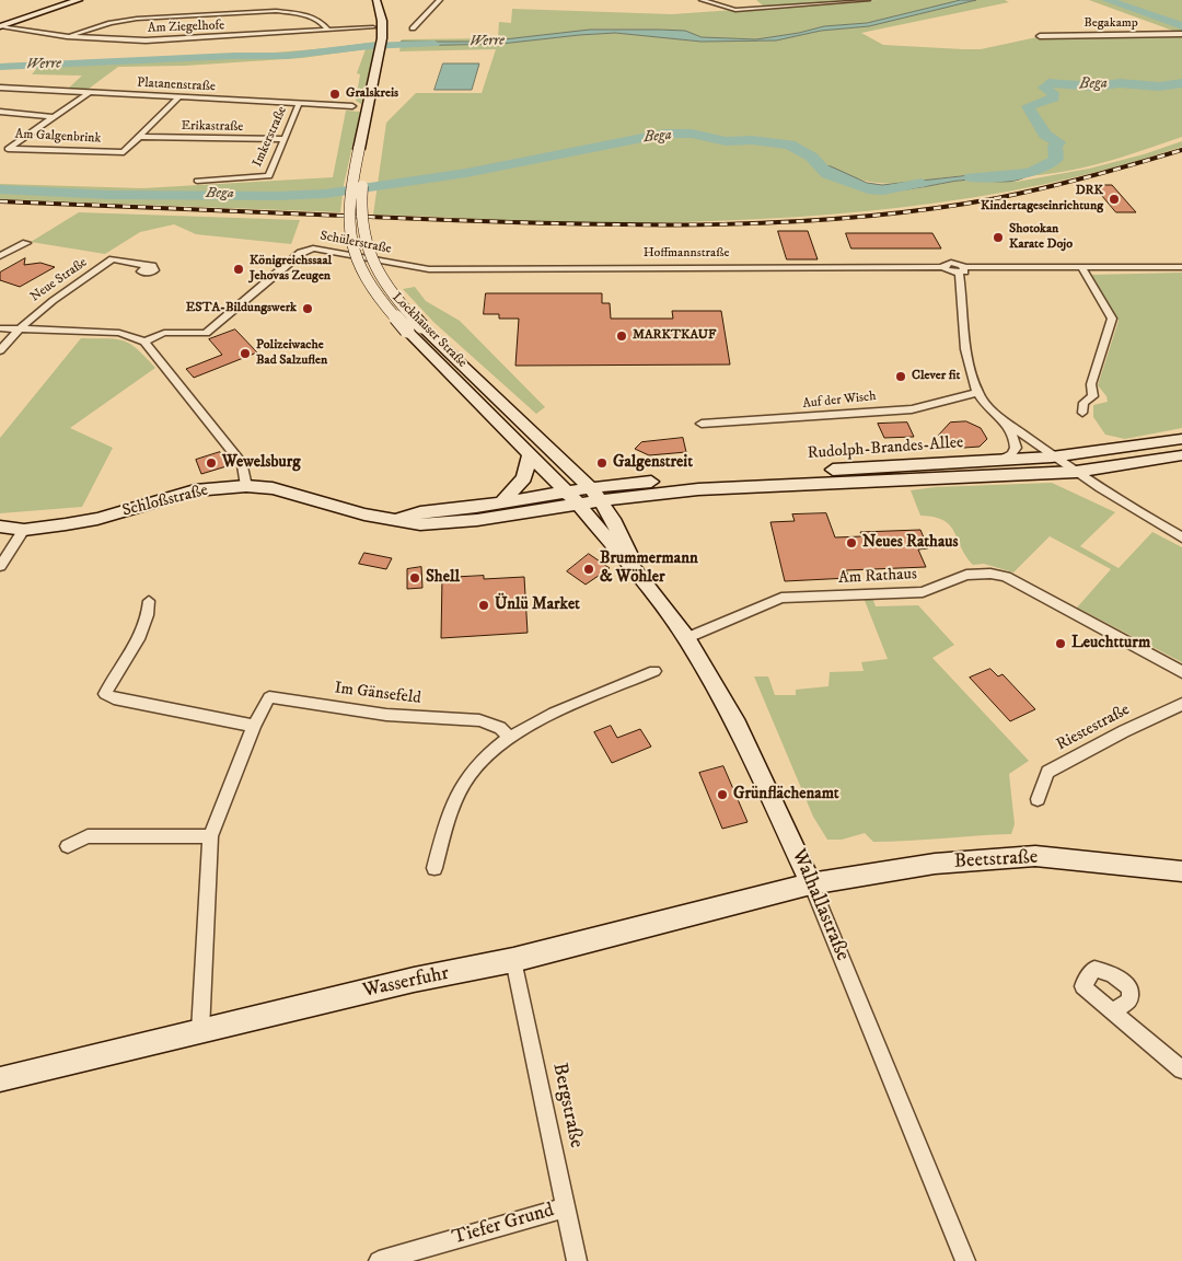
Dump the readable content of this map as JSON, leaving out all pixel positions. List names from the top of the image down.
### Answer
{
  "streets": {
    "main road": [
      "Lockhauser Straße",
      "Rudolph-Brandes-Allee",
      "Schloßstraße",
      "Beetstraße",
      "Walhallastraße",
      "Wasserfuhr"
    ],
    "street": [
      "Begakamp",
      "Am Ziegelhofe",
      "Platanenstraße",
      "Erikastraße",
      "Am Galgenbrink",
      "Imkerstraße",
      "Schülerstraße",
      "Hoffmannstraße",
      "Neue Straße",
      "Auf der Wisch",
      "Am Rathaus",
      "Im Gänsefeld",
      "Riestestraße",
      "Bergstraße",
      "Tiefer Grund"
    ]
  },
  "crossings": [
    ["Platanenstraße", "Erikastraße"],
    ["Platanenstraße", "Imkerstraße"],
    ["Erikastraße", "Am Galgenbrink"],
    ["Erikastraße", "Imkerstraße"],
    ["Schülerstraße", "Hoffmannstraße"],
    ["Lockhauser Straße", "Rudolph-Brandes-Allee"],
    ["Lockhauser Straße", "Schloßstraße"],
    ["Lockhauser Straße", "Walhallastraße"],
    ["Rudolph-Brandes-Allee", "Schloßstraße"],
    ["Rudolph-Brandes-Allee", "Walhallastraße"],
    ["Schloßstraße", "Walhallastraße"],
    ["Am Rathaus", "Walhallastraße"],
    ["Im Gänsefeld", "Wasserfuhr"],
    ["Beetstraße", "Walhallastraße"],
    ["Beetstraße", "Wasserfuhr"],
    ["Walhallastraße", "Wasserfuhr"],
    ["Wasserfuhr", "Bergstraße"],
    ["Bergstraße", "Tiefer Grund"]
  ],
  "water": ["Werre", "Bega"],
  "places": [
    "Gralskreis",
    "DRK Kindertageseinrichtung",
    "Shotokan Karate Dojo",
    "Königreichssaal Jehovas Zeugen",
    "ESTA-Bildungswerk",
    "MARKTKAUF",
    "Polizeiwache Bad Salzuflen",
    "Clever fit",
    "Wewelsburg",
    "Galgenstreit",
    "Neues Rathaus",
    "Brummermann & Wöhler",
    "Shell",
    "Ünlü Market",
    "Leuchtturm",
    "Grünflächenamt"
  ]
}
